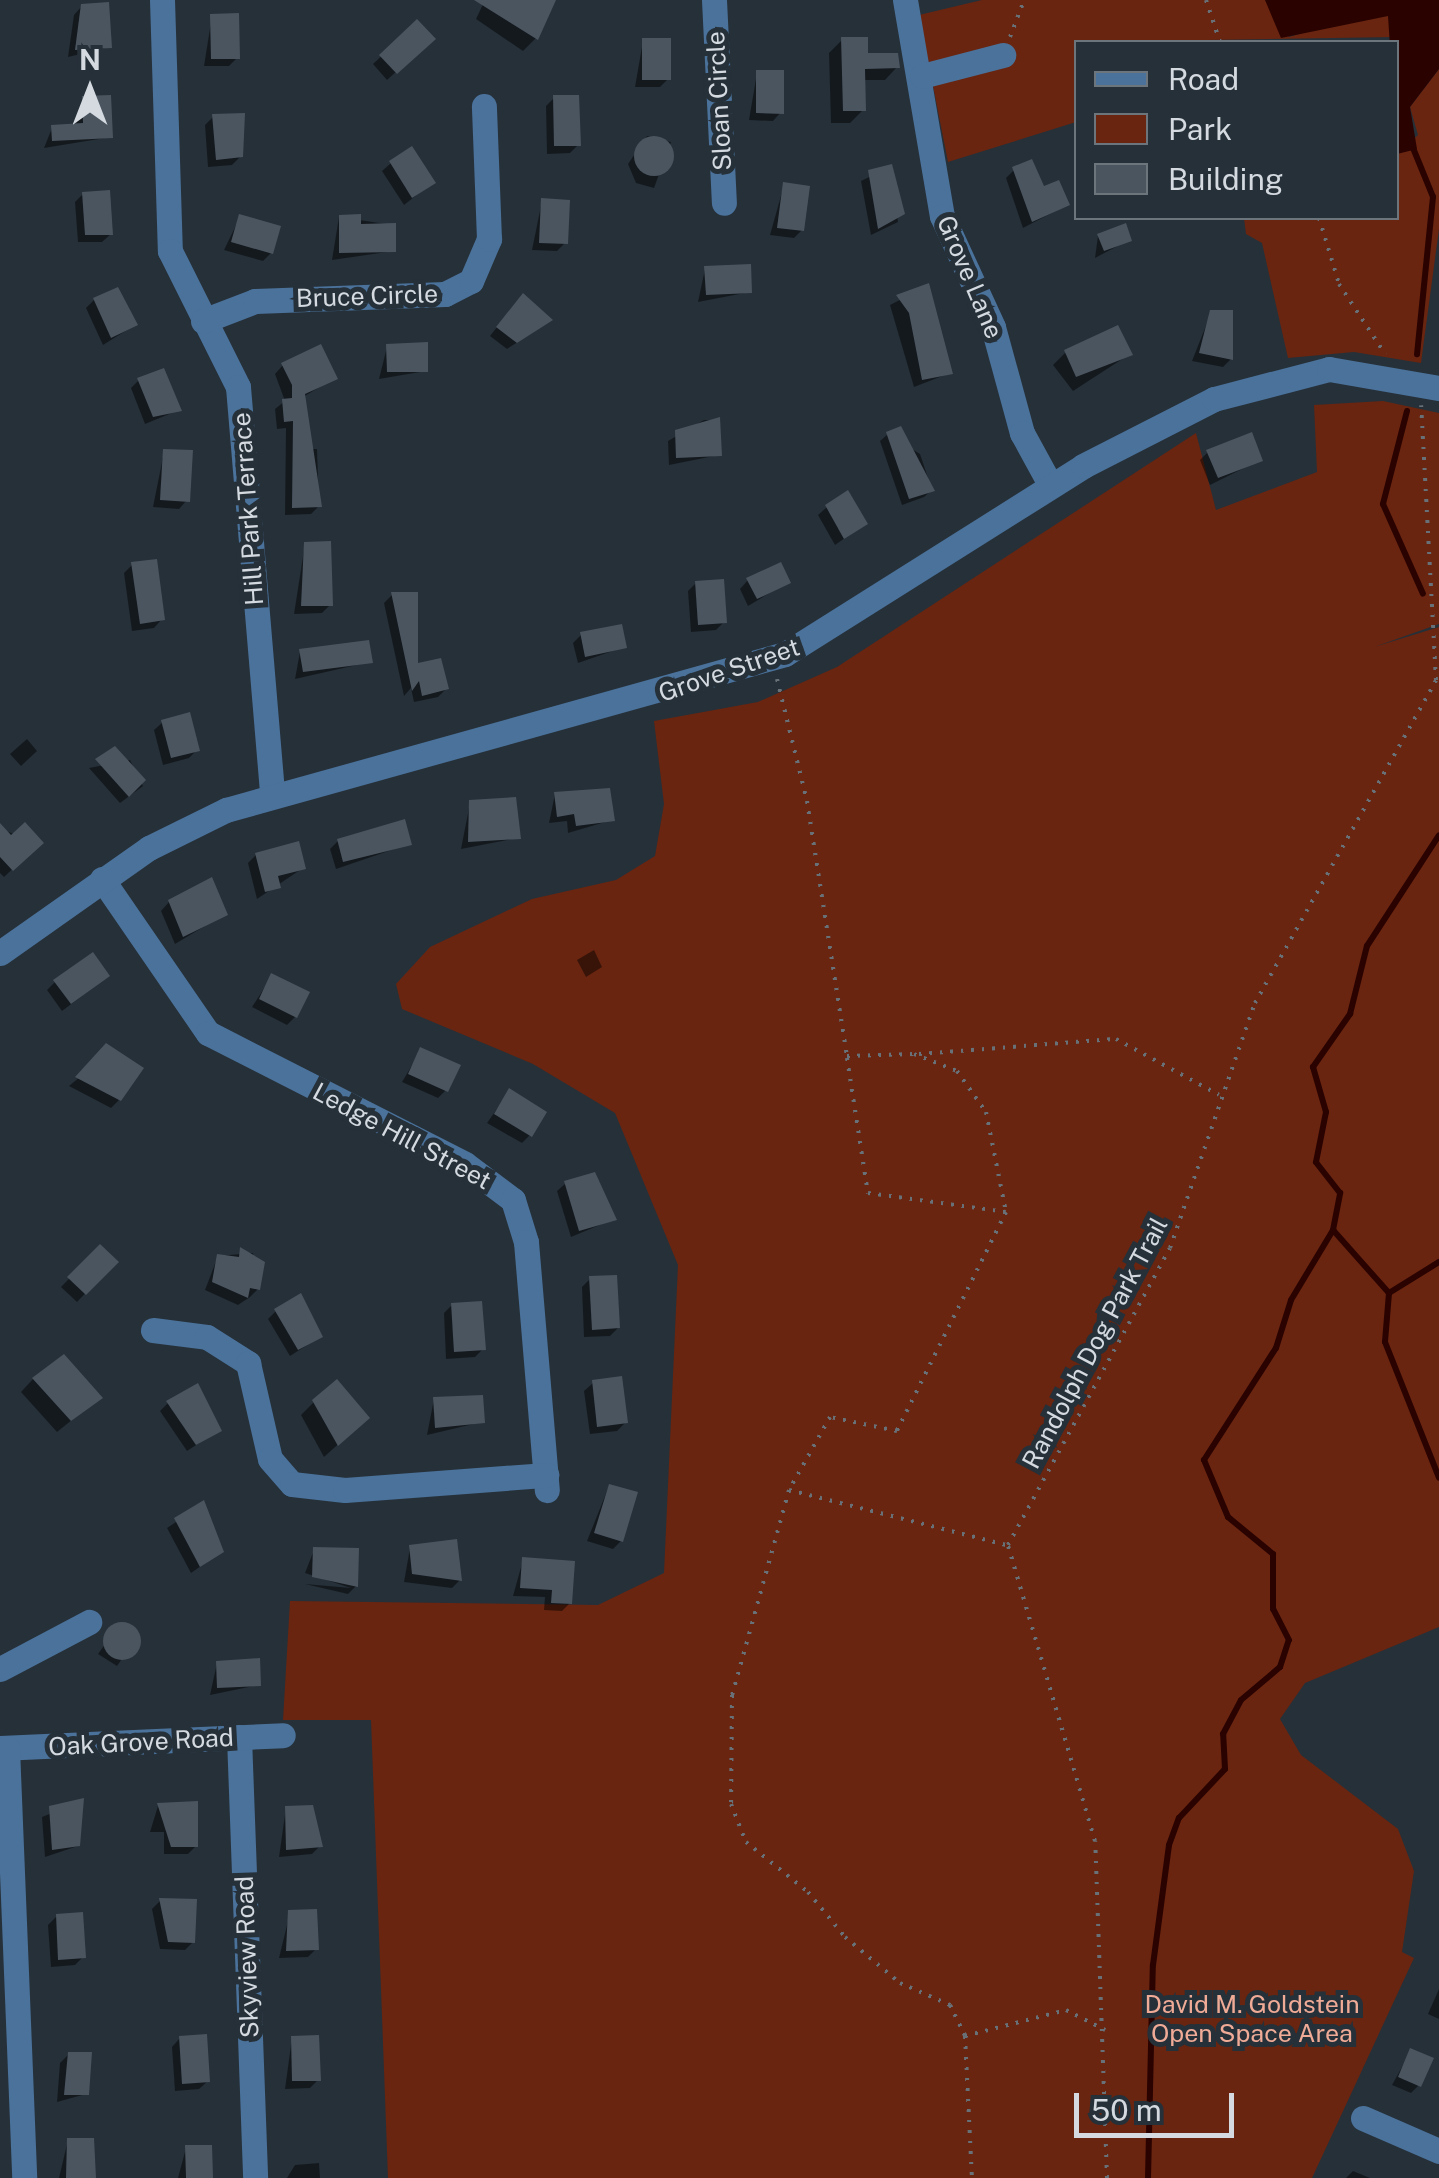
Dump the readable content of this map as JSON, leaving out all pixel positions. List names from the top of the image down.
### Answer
{
  "streets": {
    "street": [
      "Sloan Circle",
      "Grove Lane",
      "Bruce Circle",
      "Hill Park Terrace",
      "Grove Street",
      "Ledge Hill Street",
      "Oak Grove Road",
      "Skyview Road"
    ],
    "path": ["Randolph Dog Park Trail"]
  },
  "crossings": [
    ["Grove Lane", "Grove Street"],
    ["Bruce Circle", "Hill Park Terrace"],
    ["Hill Park Terrace", "Grove Street"],
    ["Grove Street", "Ledge Hill Street"],
    ["Grove Street", "Randolph Dog Park Trail"],
    ["Oak Grove Road", "Skyview Road"]
  ],
  "parks": ["David M. Goldstein Open Space Area"],
  "legend": ["Road", "Park", "Building"],
  "scale_bar": "50 m",
  "north": "top"
}
